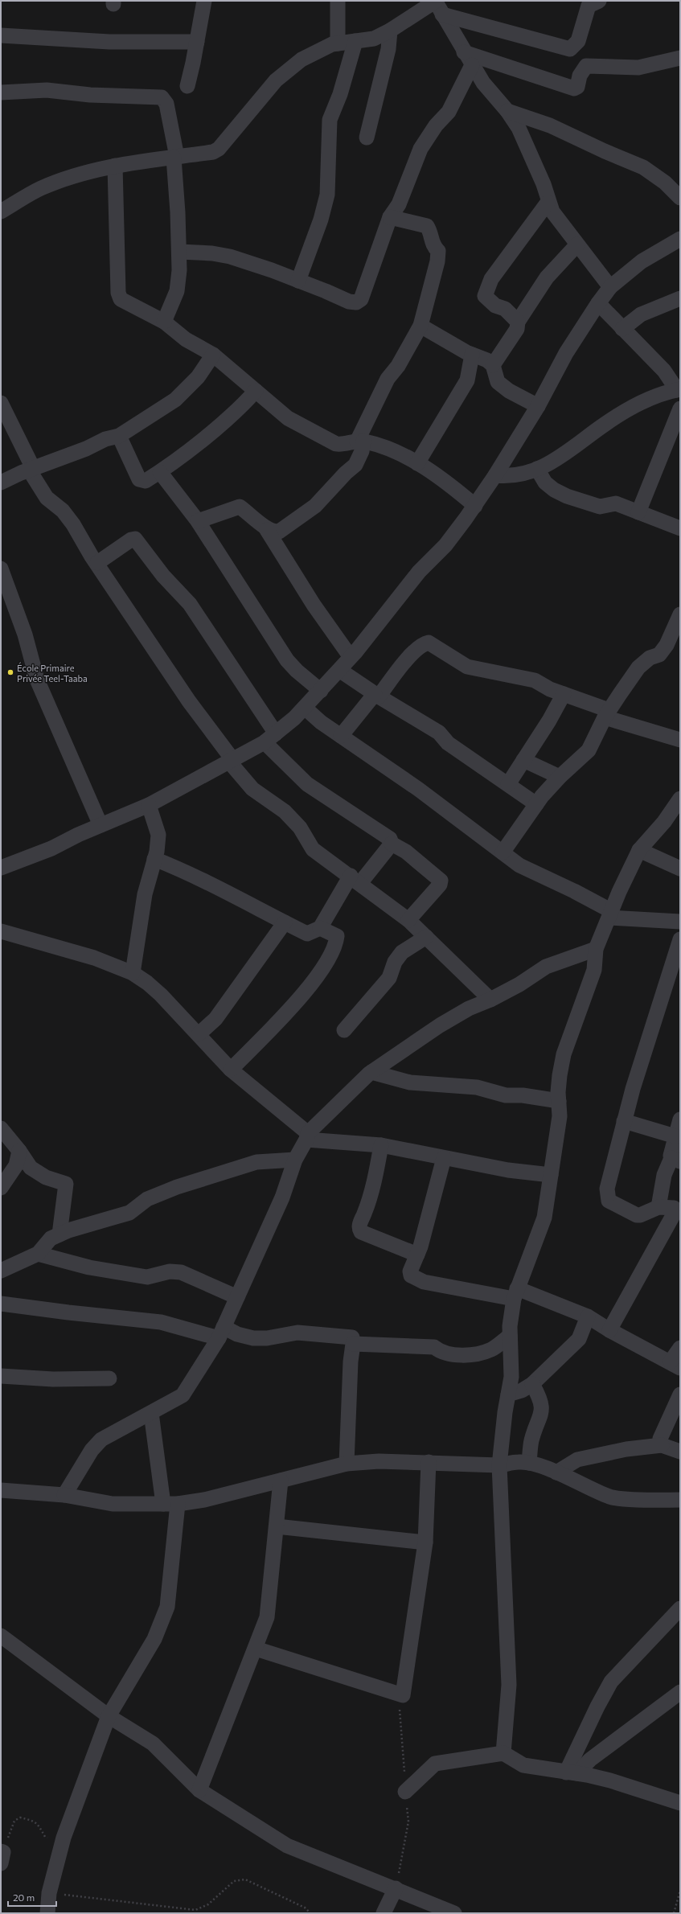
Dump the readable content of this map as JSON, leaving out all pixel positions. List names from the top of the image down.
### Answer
{
  "places": ["École Primaire Privée Teel-Taaba"],
  "scale_bar": "20 m"
}
